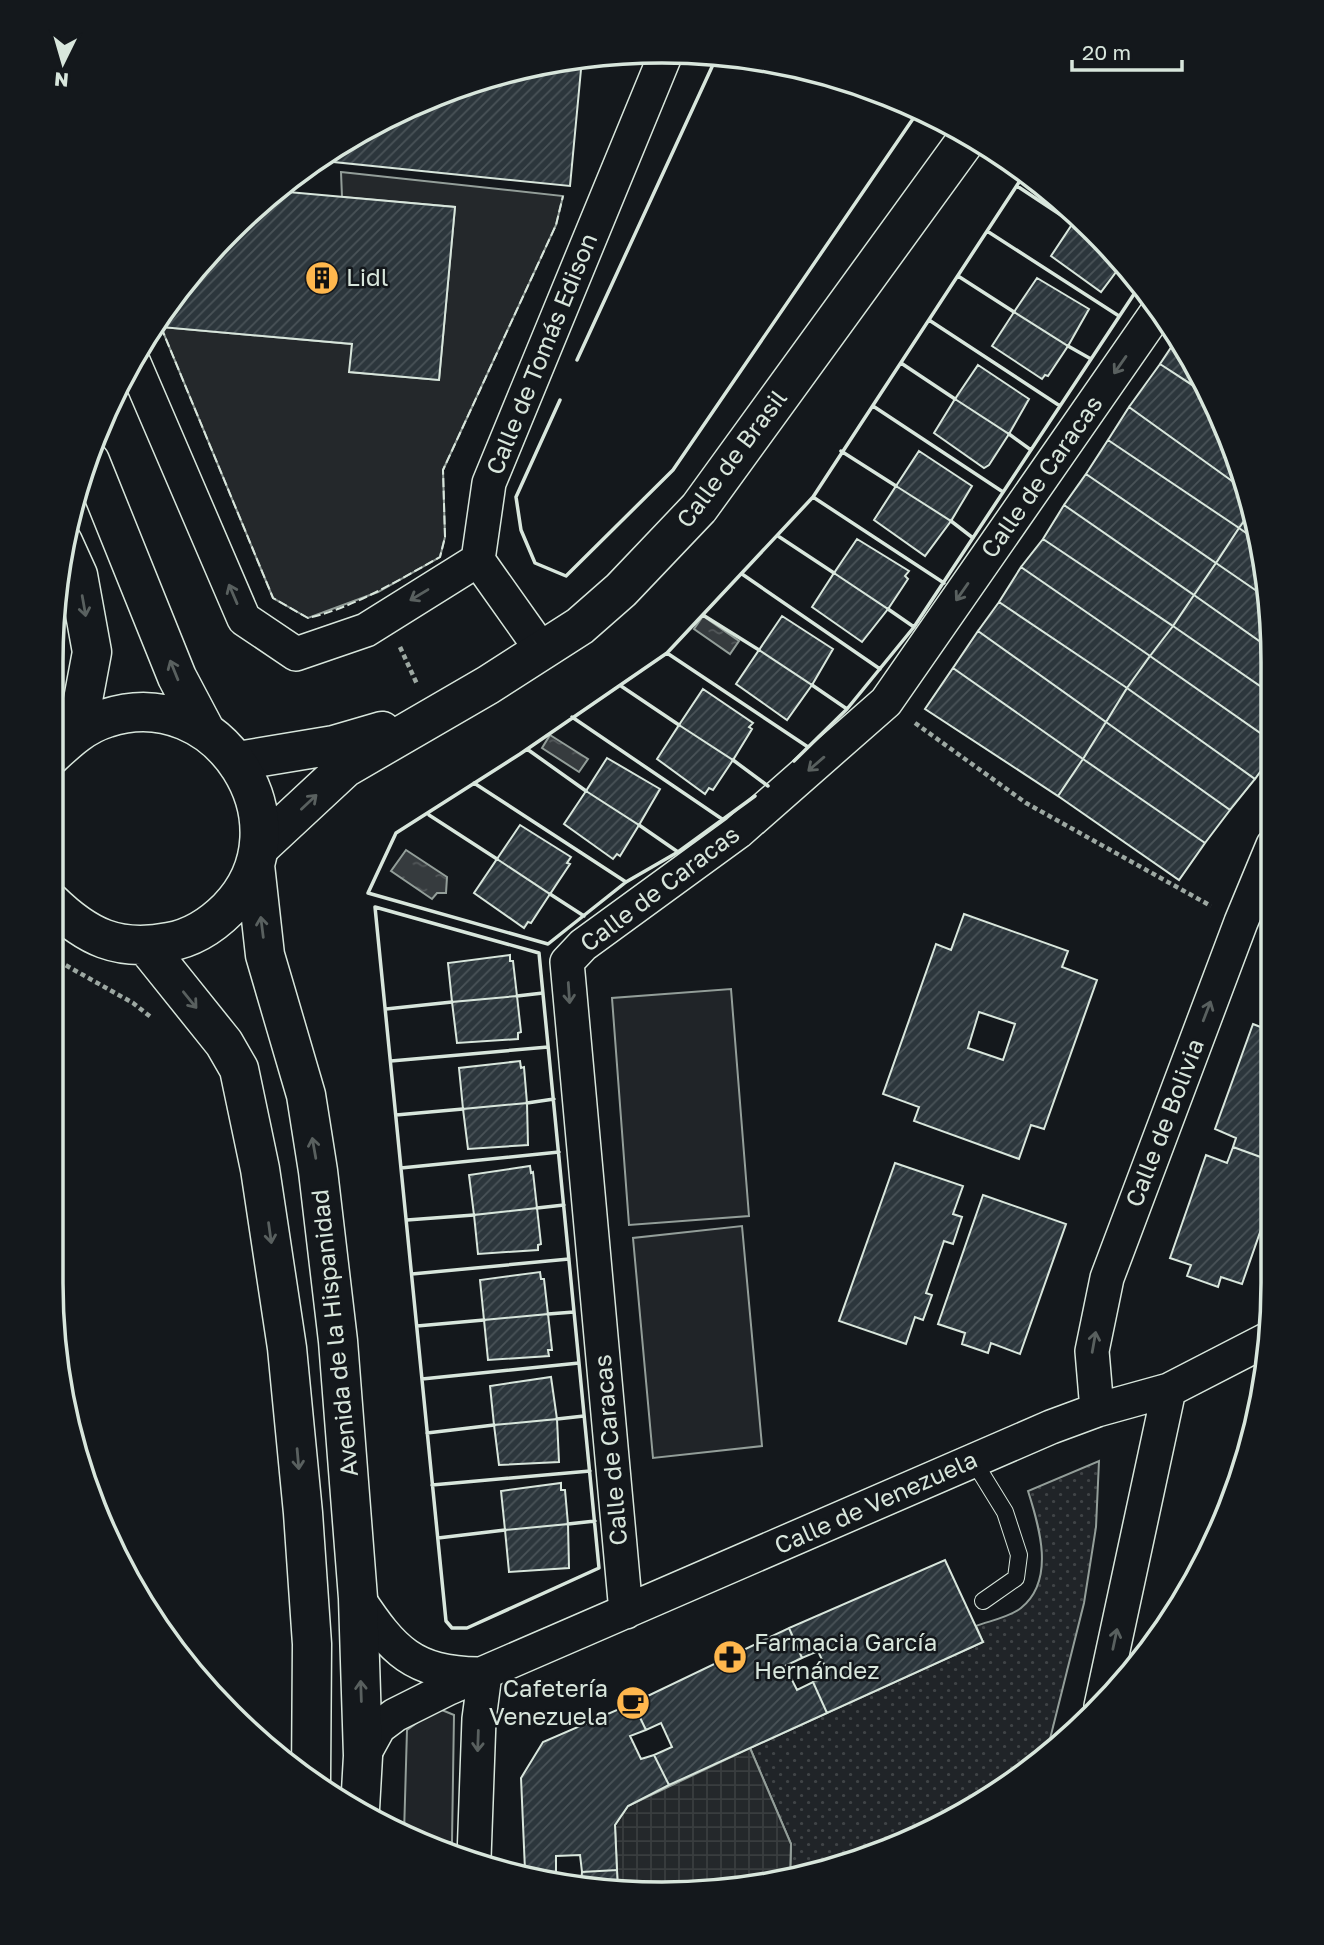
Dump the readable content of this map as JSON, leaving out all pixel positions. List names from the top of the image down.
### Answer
{
  "streets": {
    "main road": ["Calle de Brasil", "Avenida de la Hispanidad"],
    "street": [
      "Calle de Tomás Edison",
      "Calle de Caracas",
      "Calle de Bolivia",
      "Calle de Venezuela"
    ]
  },
  "crossings": [
    ["Calle de Brasil", "Avenida de la Hispanidad"],
    ["Calle de Caracas", "Calle de Venezuela"],
    ["Calle de Bolivia", "Calle de Venezuela"],
    ["Avenida de la Hispanidad", "Calle de Venezuela"]
  ],
  "one_way": ["Calle de Caracas", "Calle de Bolivia"],
  "places": {
    "building": ["Lidl"],
    "pharmacy": ["Farmacia García Hernández"],
    "cafe": ["Cafetería Venezuela"]
  },
  "scale_bar": "20 m",
  "north": "bottom"
}
